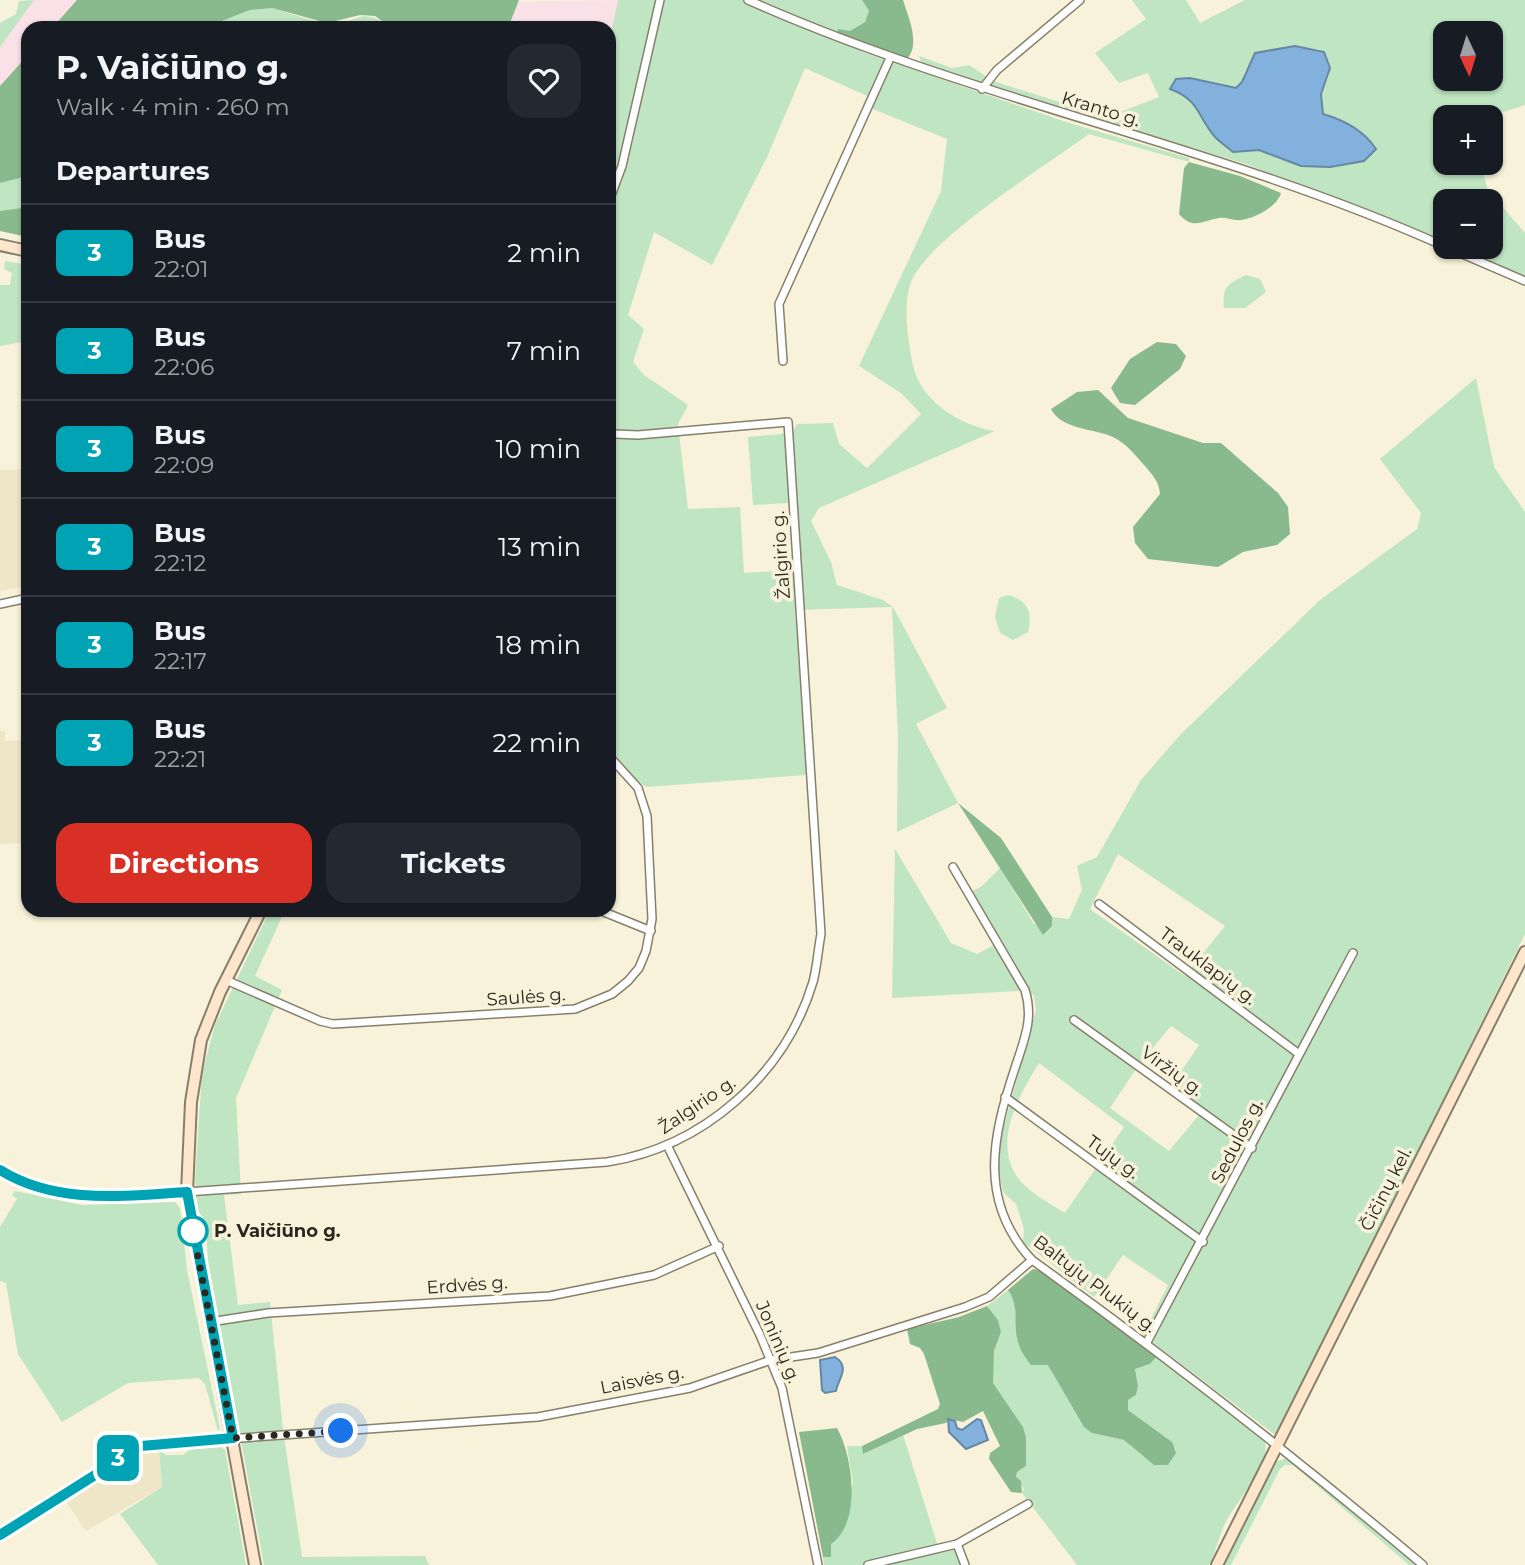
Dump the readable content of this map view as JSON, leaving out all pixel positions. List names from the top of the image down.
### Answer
{
  "streets": {
    "main road": ["Čičinų kel."],
    "street": [
      "Kranto g.",
      "Žalgirio g.",
      "Trauklapių g.",
      "Saulės g.",
      "Viržių g.",
      "Sedulos g.",
      "Tujų g.",
      "Baltųjų Plukių g.",
      "Erdvės g.",
      "Joninių g.",
      "Laisvės g."
    ]
  },
  "crossings": [
    ["Žalgirio g.", "Joninių g."],
    ["Trauklapių g.", "Sedulos g."],
    ["Viržių g.", "Sedulos g."],
    ["Sedulos g.", "Tujų g."],
    ["Sedulos g.", "Baltųjų Plukių g."],
    ["Tujų g.", "Baltųjų Plukių g."],
    ["Čičinų kel.", "Baltųjų Plukių g."],
    ["Baltųjų Plukių g.", "Laisvės g."],
    ["Erdvės g.", "Joninių g."],
    ["Joninių g.", "Laisvės g."]
  ],
  "places": ["P. Vaičiūno g."],
  "lines": ["bus line 3"],
  "north": "bottom",
  "page": {
    "on_map": "3",
    "map_buttons": ["+", "−"],
    "heading": [
      ["P. Vaičiūno g.", "Walk · 4 min · 260 m"],
      "Departures"
    ],
    "list": [
      {
        "mark": "3",
        "name": "Bus",
        "note": "22:01",
        "value": "2 min"
      },
      {
        "mark": "3",
        "name": "Bus",
        "note": "22:06",
        "value": "7 min"
      },
      {
        "mark": "3",
        "name": "Bus",
        "note": "22:09",
        "value": "10 min"
      },
      {
        "mark": "3",
        "name": "Bus",
        "note": "22:12",
        "value": "13 min"
      },
      {
        "mark": "3",
        "name": "Bus",
        "note": "22:17",
        "value": "18 min"
      },
      {
        "mark": "3",
        "name": "Bus",
        "note": "22:21",
        "value": "22 min"
      }
    ],
    "buttons": ["Directions", "Tickets"]
  }
}
